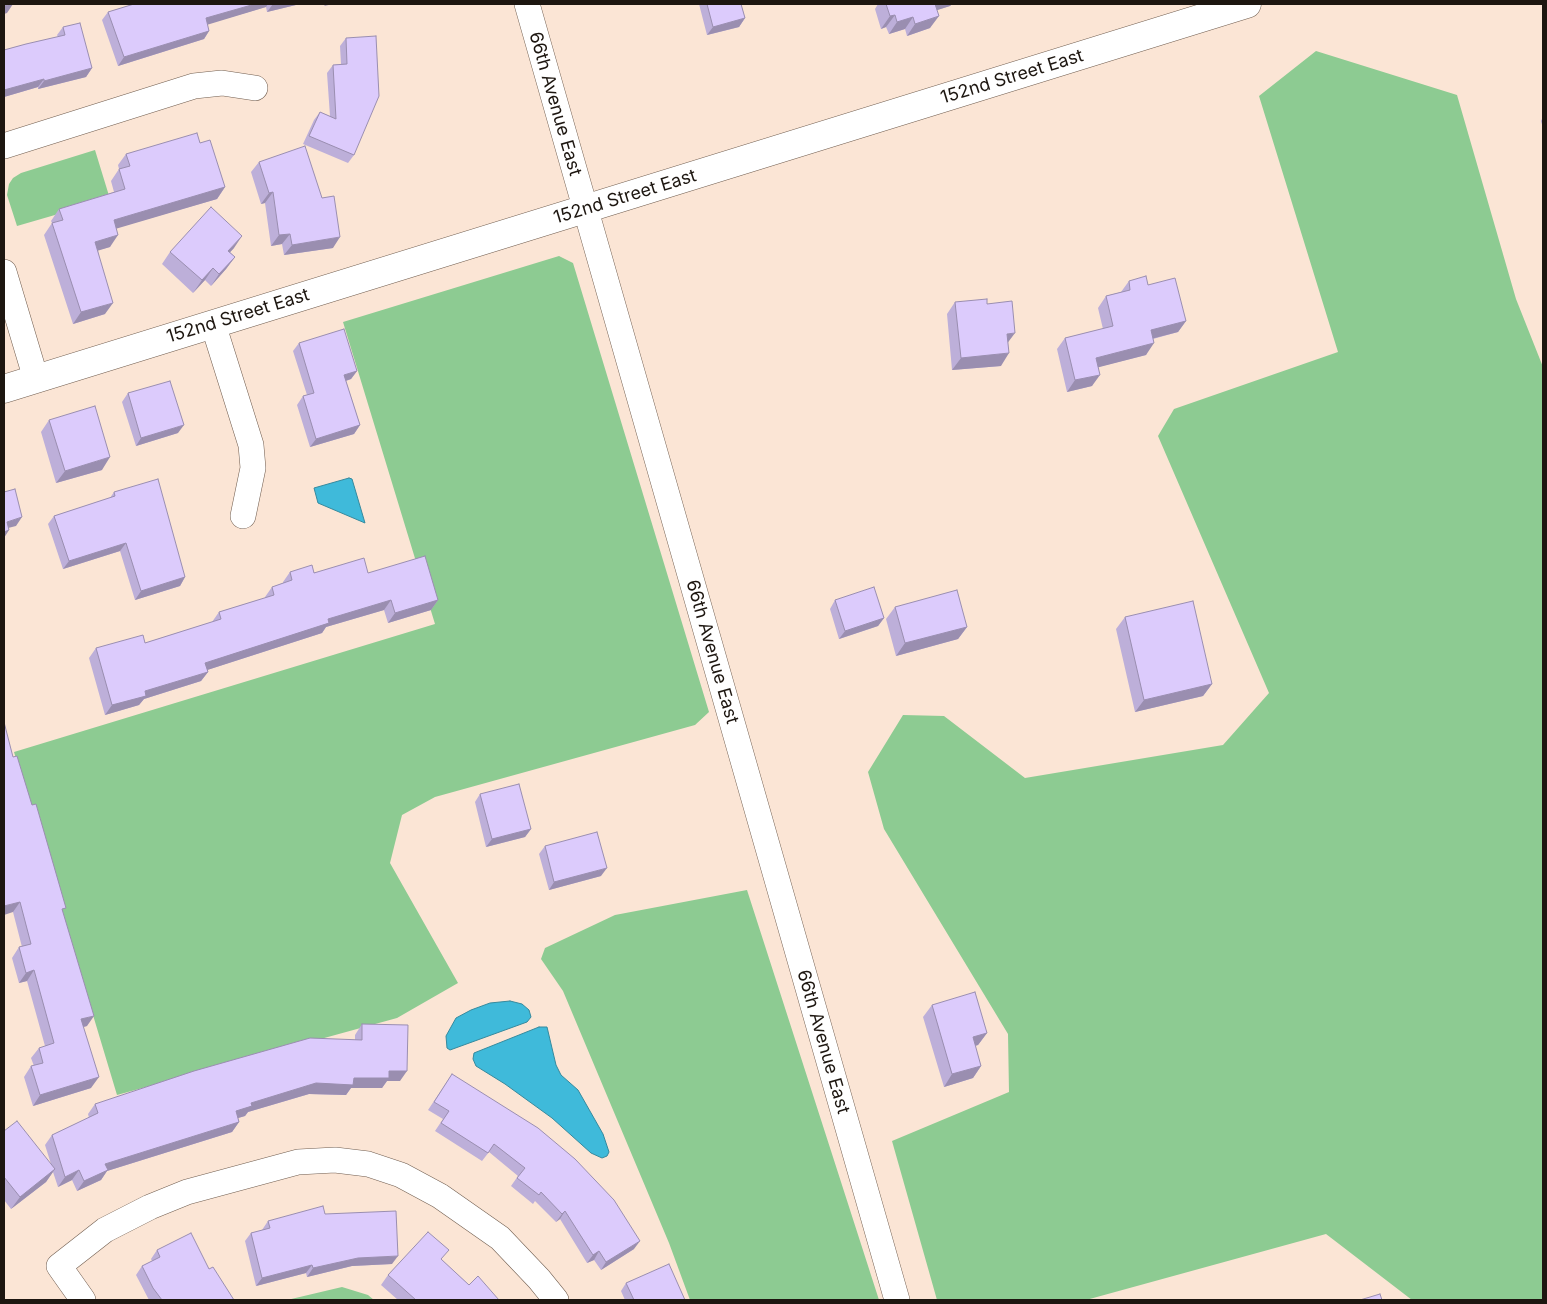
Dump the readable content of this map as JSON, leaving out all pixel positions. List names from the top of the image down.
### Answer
{
  "streets": {
    "street": ["152nd Street East", "66th Avenue East"]
  },
  "crossings": [
    ["152nd Street East", "66th Avenue East"]
  ]
}
